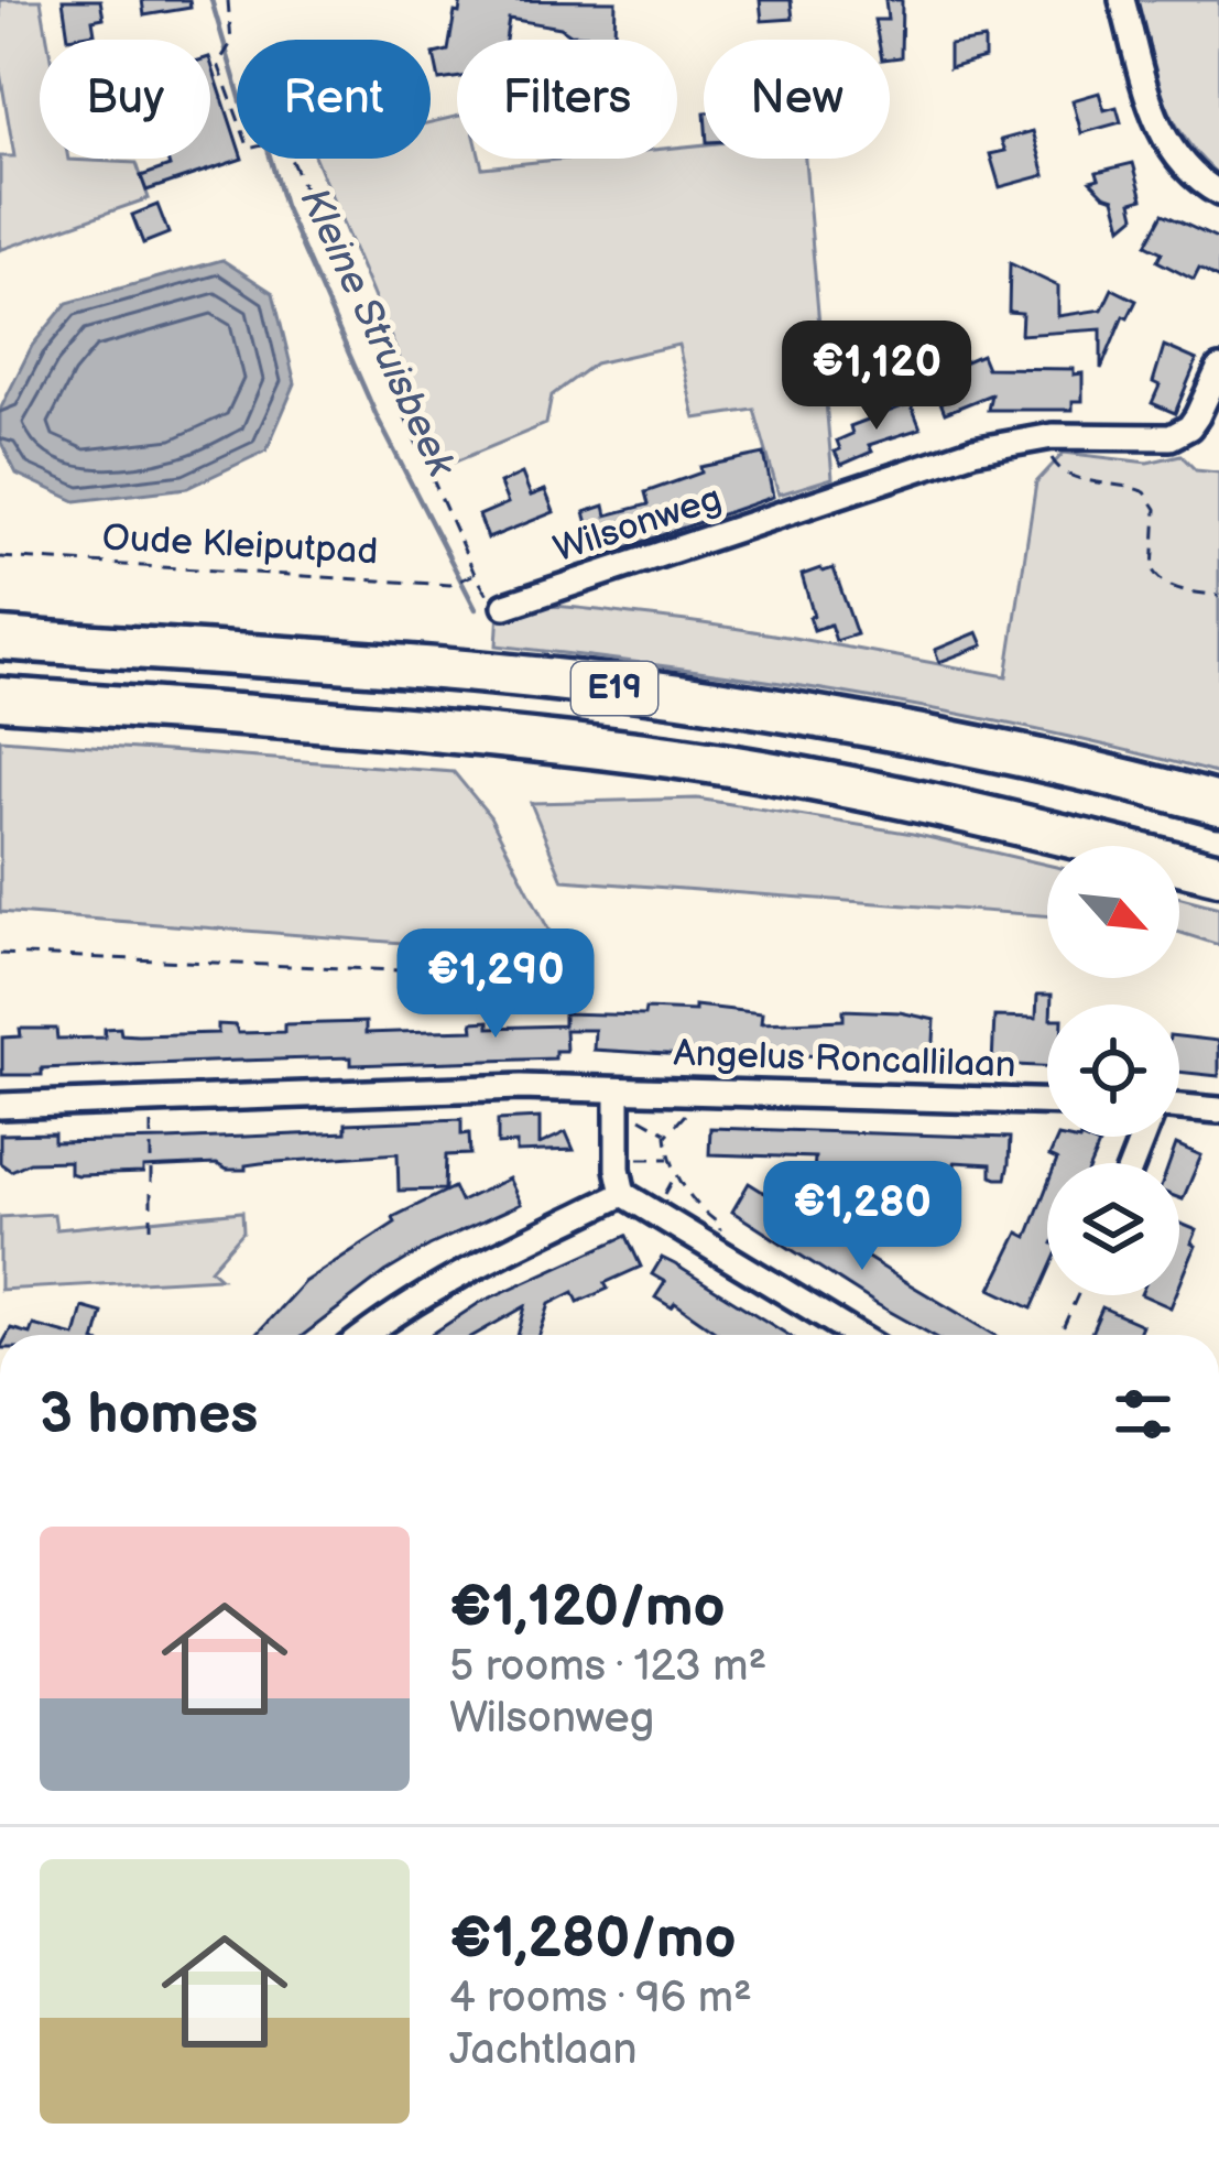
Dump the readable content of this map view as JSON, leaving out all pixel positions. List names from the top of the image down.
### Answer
{
  "streets": {
    "highway": ["E19"],
    "street": ["Wilsonweg", "Angelus Roncallilaan"],
    "path": ["Oude Kleiputpad"]
  },
  "water": ["Kleine Struisbeek"],
  "north": "bottom right",
  "page": {
    "chip": [
      "Buy",
      "Rent",
      "Filters",
      "New"
    ],
    "price": ["€1,120", "€1,290", "€1,280"],
    "heading": "3 homes",
    "list": [
      {
        "name": "€1,120/mo",
        "note": "5 rooms · 123 m² · Wilsonweg"
      },
      {
        "name": "€1,280/mo",
        "note": "4 rooms · 96 m² · Jachtlaan"
      }
    ]
  }
}
